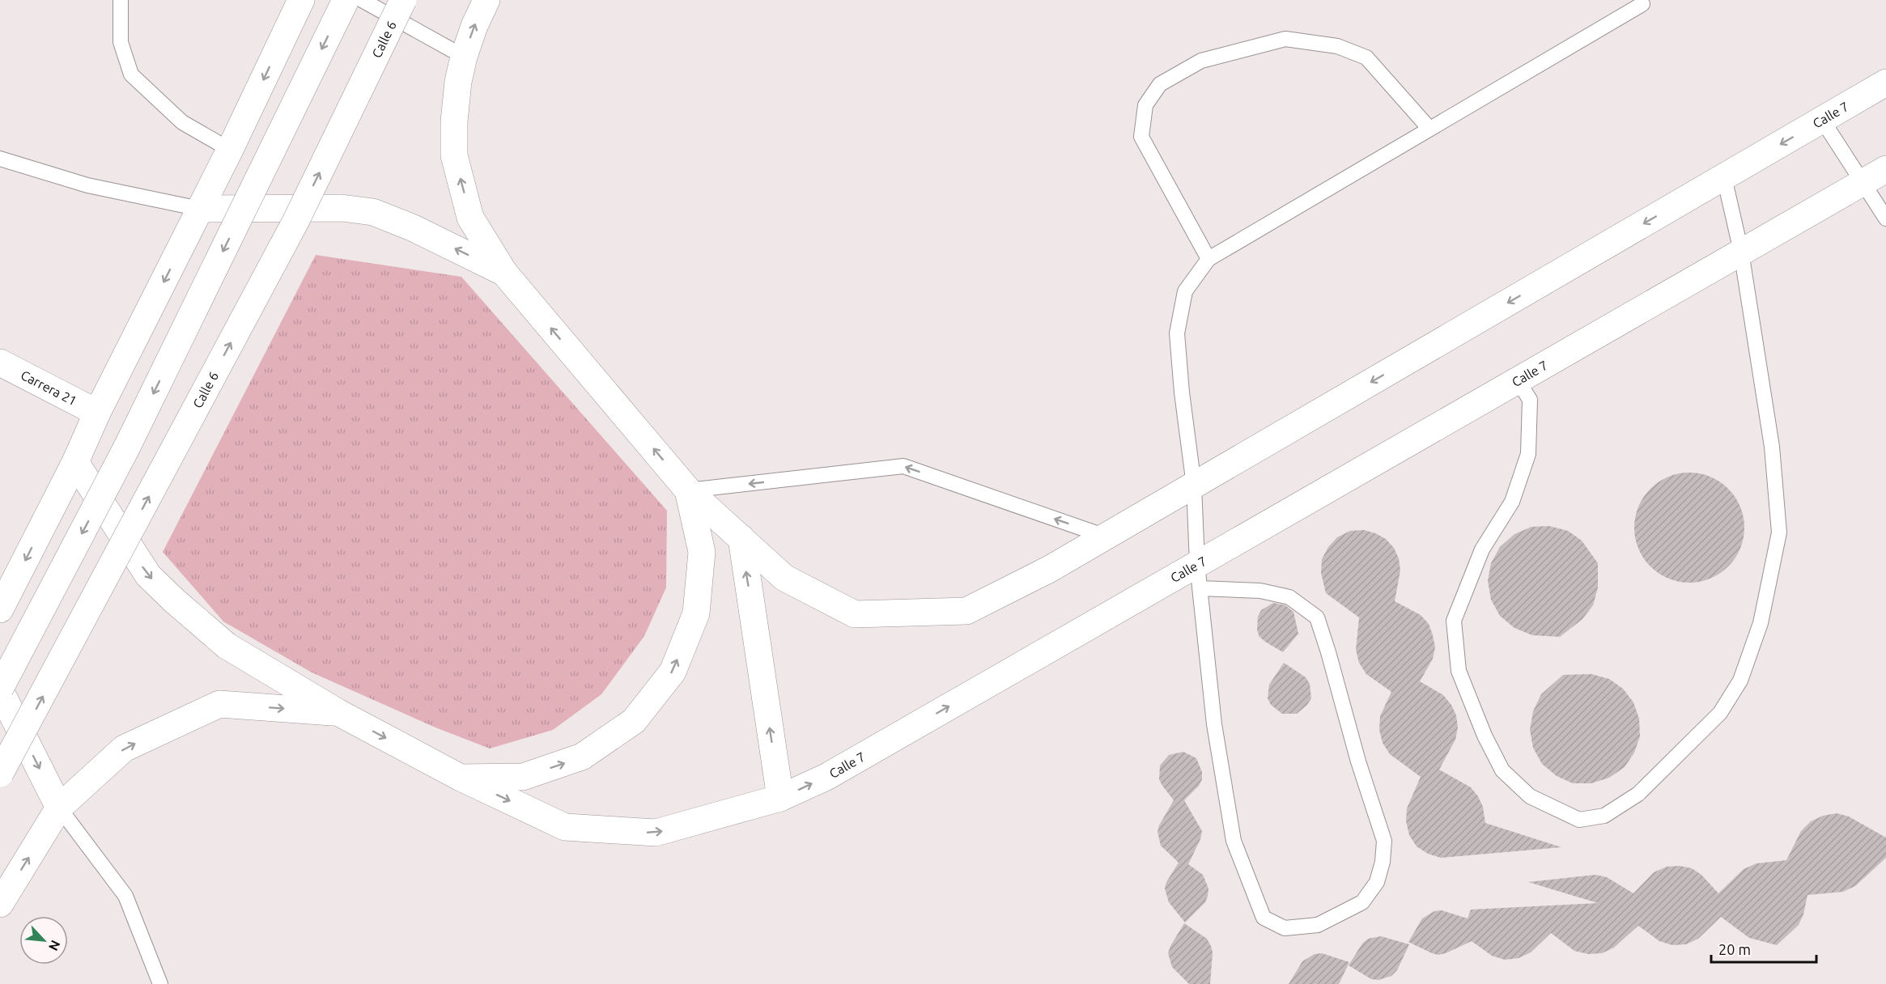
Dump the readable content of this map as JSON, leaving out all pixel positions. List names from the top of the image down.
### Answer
{
  "streets": {
    "main road": ["Calle 6", "Calle 7", "Carrera 21"]
  },
  "scale_bar": "20 m",
  "north": "bottom right"
}
